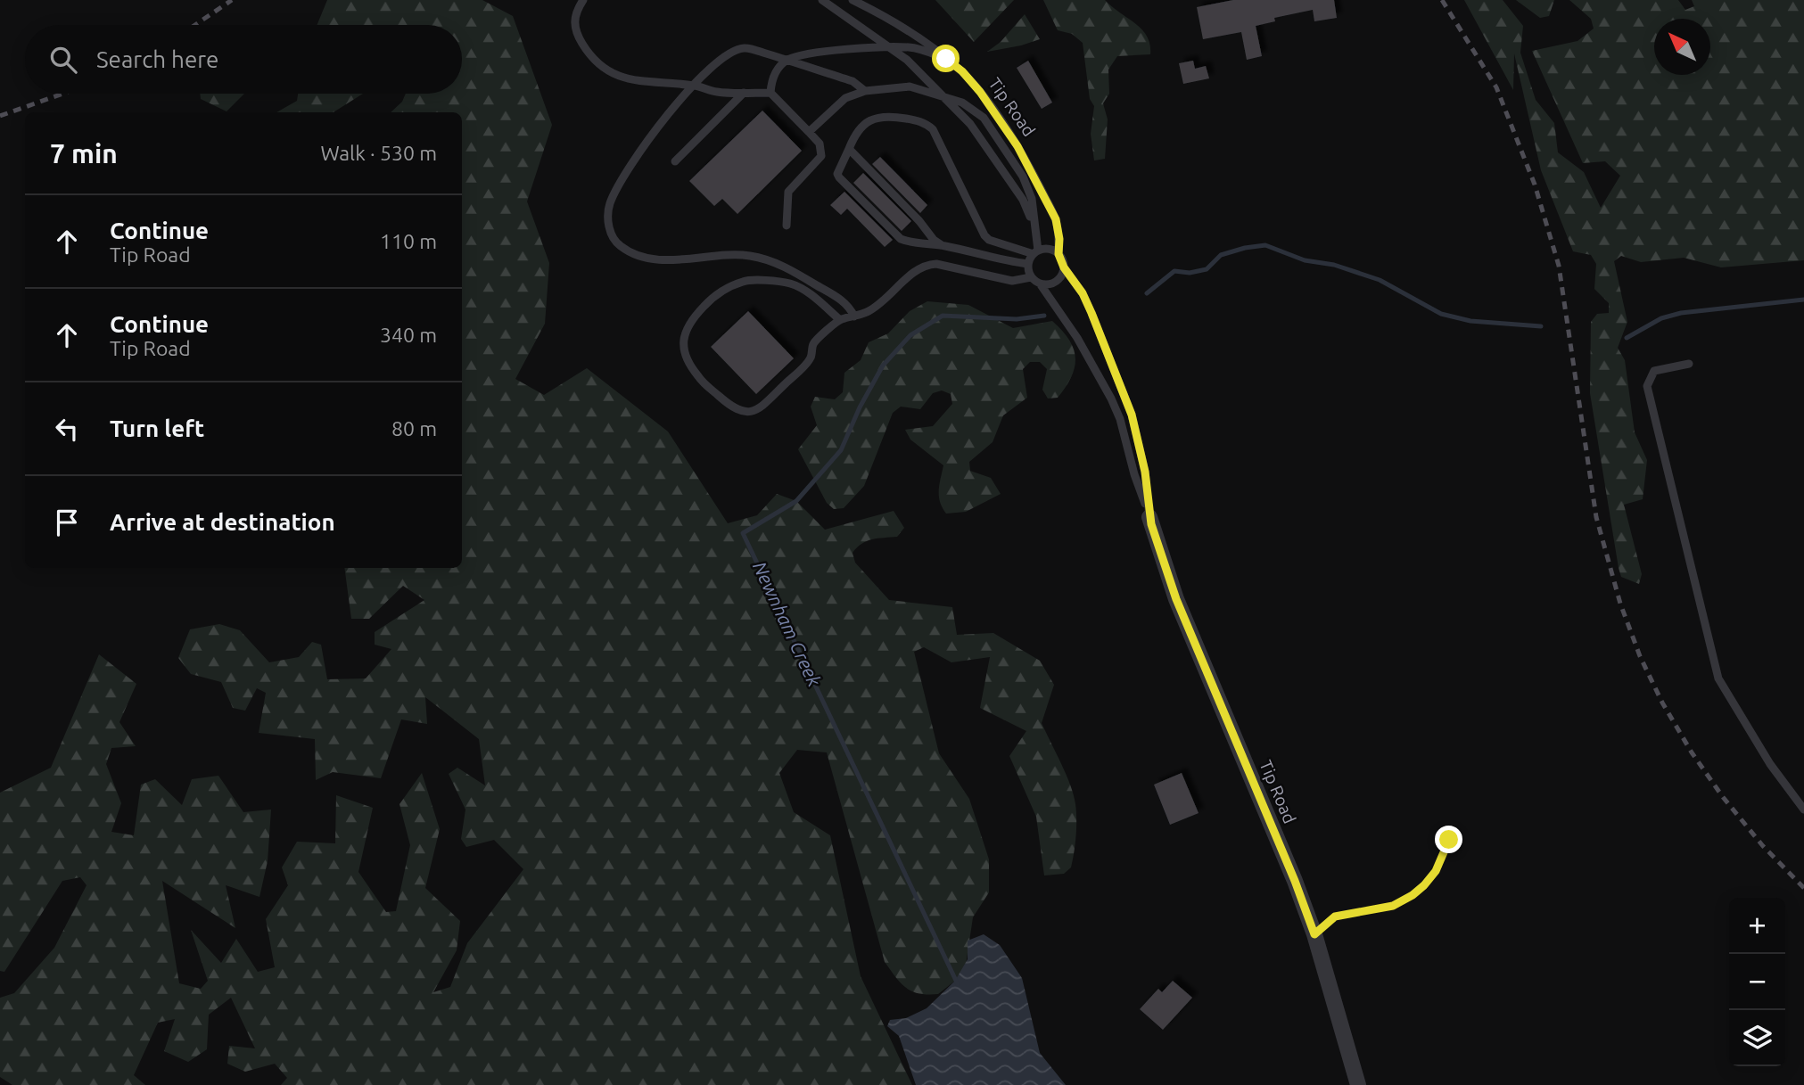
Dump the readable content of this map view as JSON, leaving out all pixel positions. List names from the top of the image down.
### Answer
{
  "streets": {
    "street": ["Tip Road"]
  },
  "water": ["Newnham Creek"],
  "north": "top left",
  "page": {
    "search": "Search here",
    "heading": ["7 min", "Walk · 530 m"],
    "list": [
      ["Continue", "Tip Road", "110 m"],
      ["Continue", "Tip Road", "340 m"],
      ["Turn left", "80 m"],
      "Arrive at destination"
    ],
    "map_buttons": ["+", "−"]
  }
}
